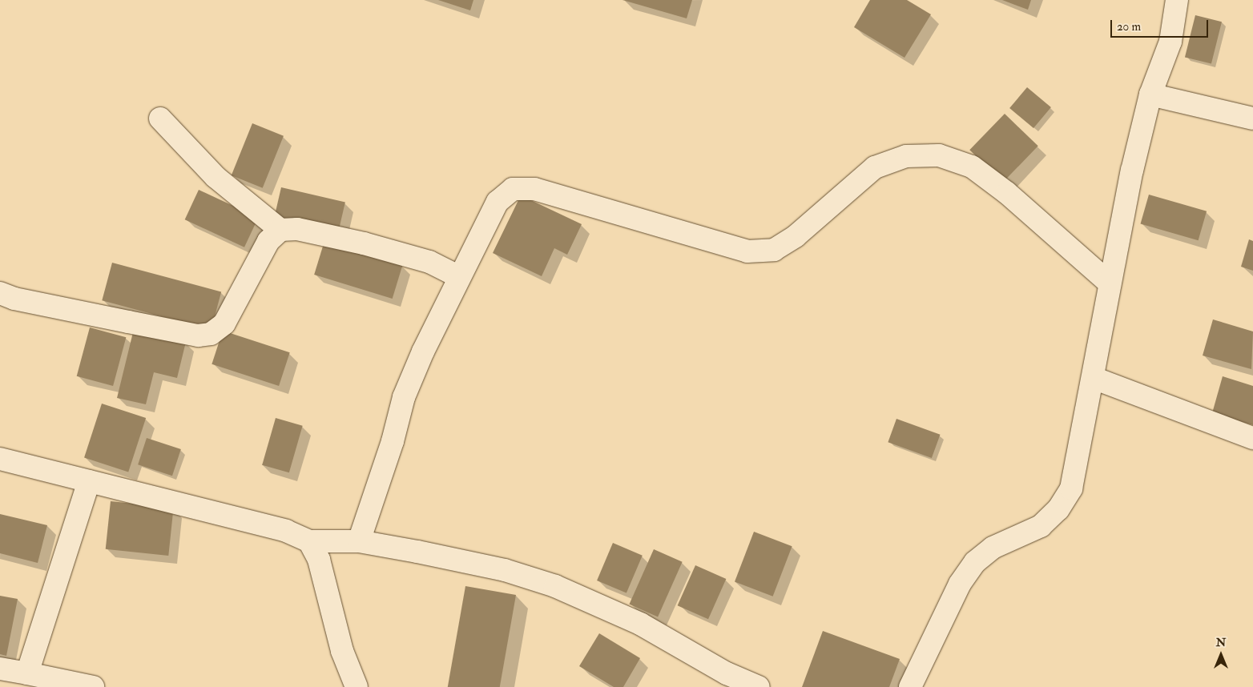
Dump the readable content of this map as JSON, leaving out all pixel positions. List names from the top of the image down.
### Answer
{
  "scale_bar": "20 m",
  "north": "top"
}
